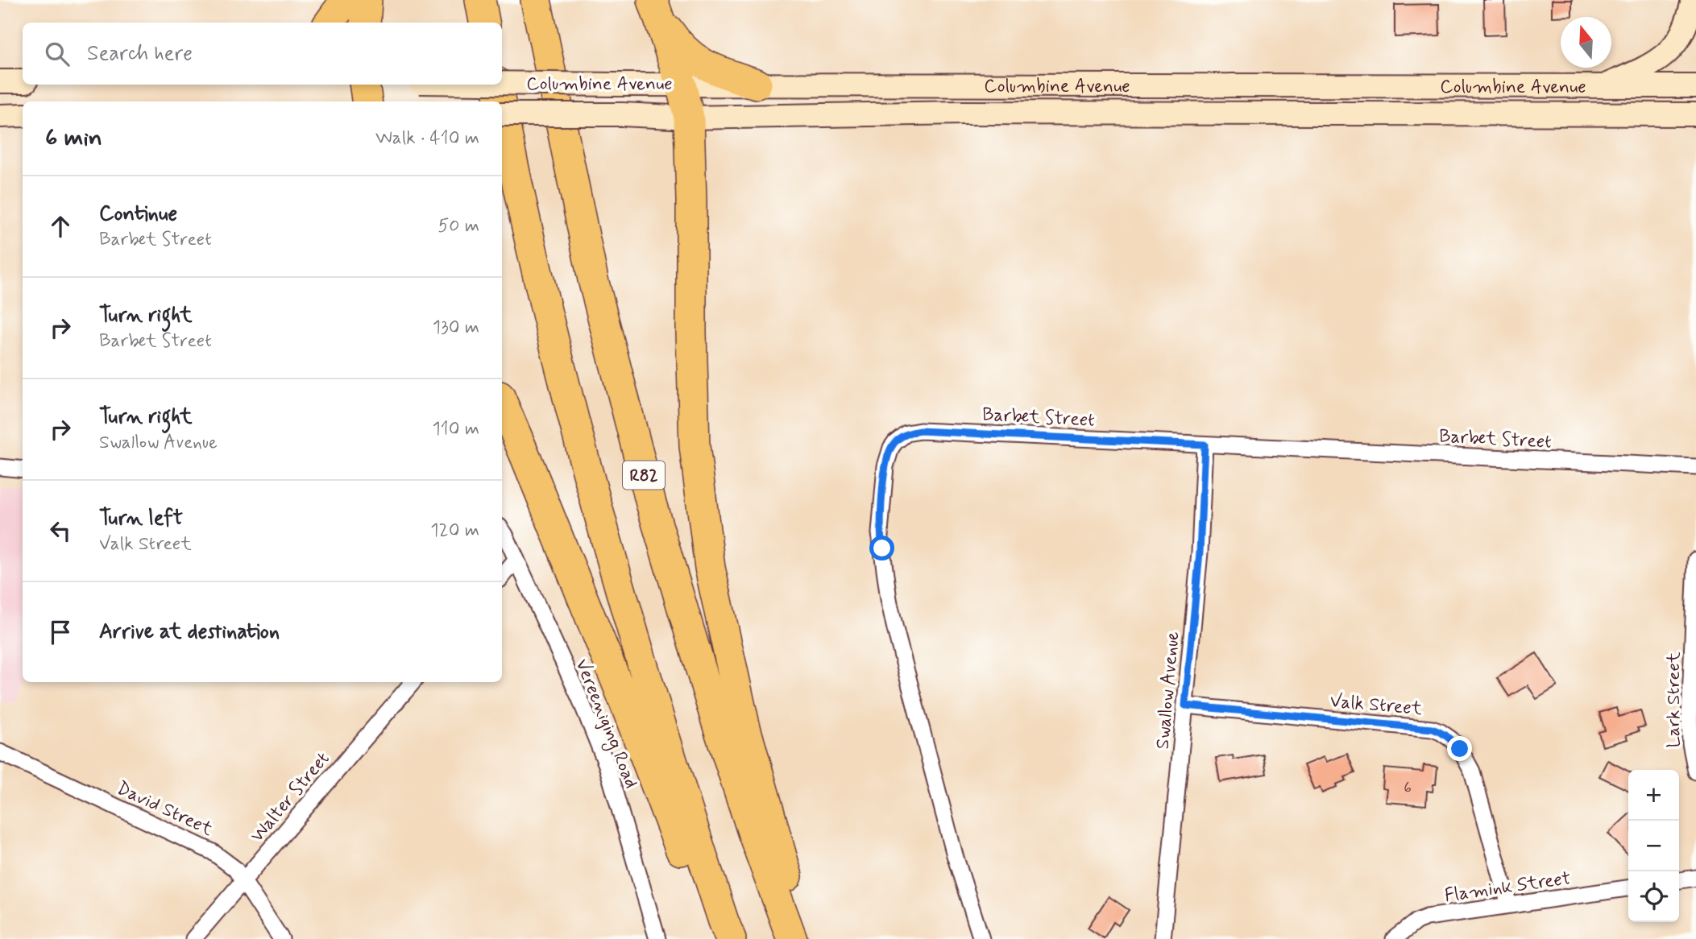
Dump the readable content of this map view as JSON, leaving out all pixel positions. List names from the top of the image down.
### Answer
{
  "streets": {
    "highway": ["R82"],
    "main road": ["Columbine Avenue"],
    "street": [
      "Barbet Street",
      "Swallow Avenue",
      "Lark Street",
      "Valk Street",
      "Vereeniging Road",
      "Walter Street",
      "David Street",
      "Flamink Street"
    ]
  },
  "crossings": [
    ["Barbet Street", "Swallow Avenue"],
    ["Swallow Avenue", "Valk Street"],
    ["Valk Street", "Flamink Street"],
    ["Walter Street", "David Street"]
  ],
  "house_numbers": ["6"],
  "north": "top",
  "page": {
    "search": "Search here",
    "heading": ["6 min", "Walk · 410 m"],
    "list": [
      ["Continue", "Barbet Street", "50 m"],
      ["Turn right", "Barbet Street", "130 m"],
      ["Turn right", "Swallow Avenue", "110 m"],
      ["Turn left", "Valk Street", "120 m"],
      "Arrive at destination"
    ],
    "map_buttons": ["+", "−"]
  }
}
